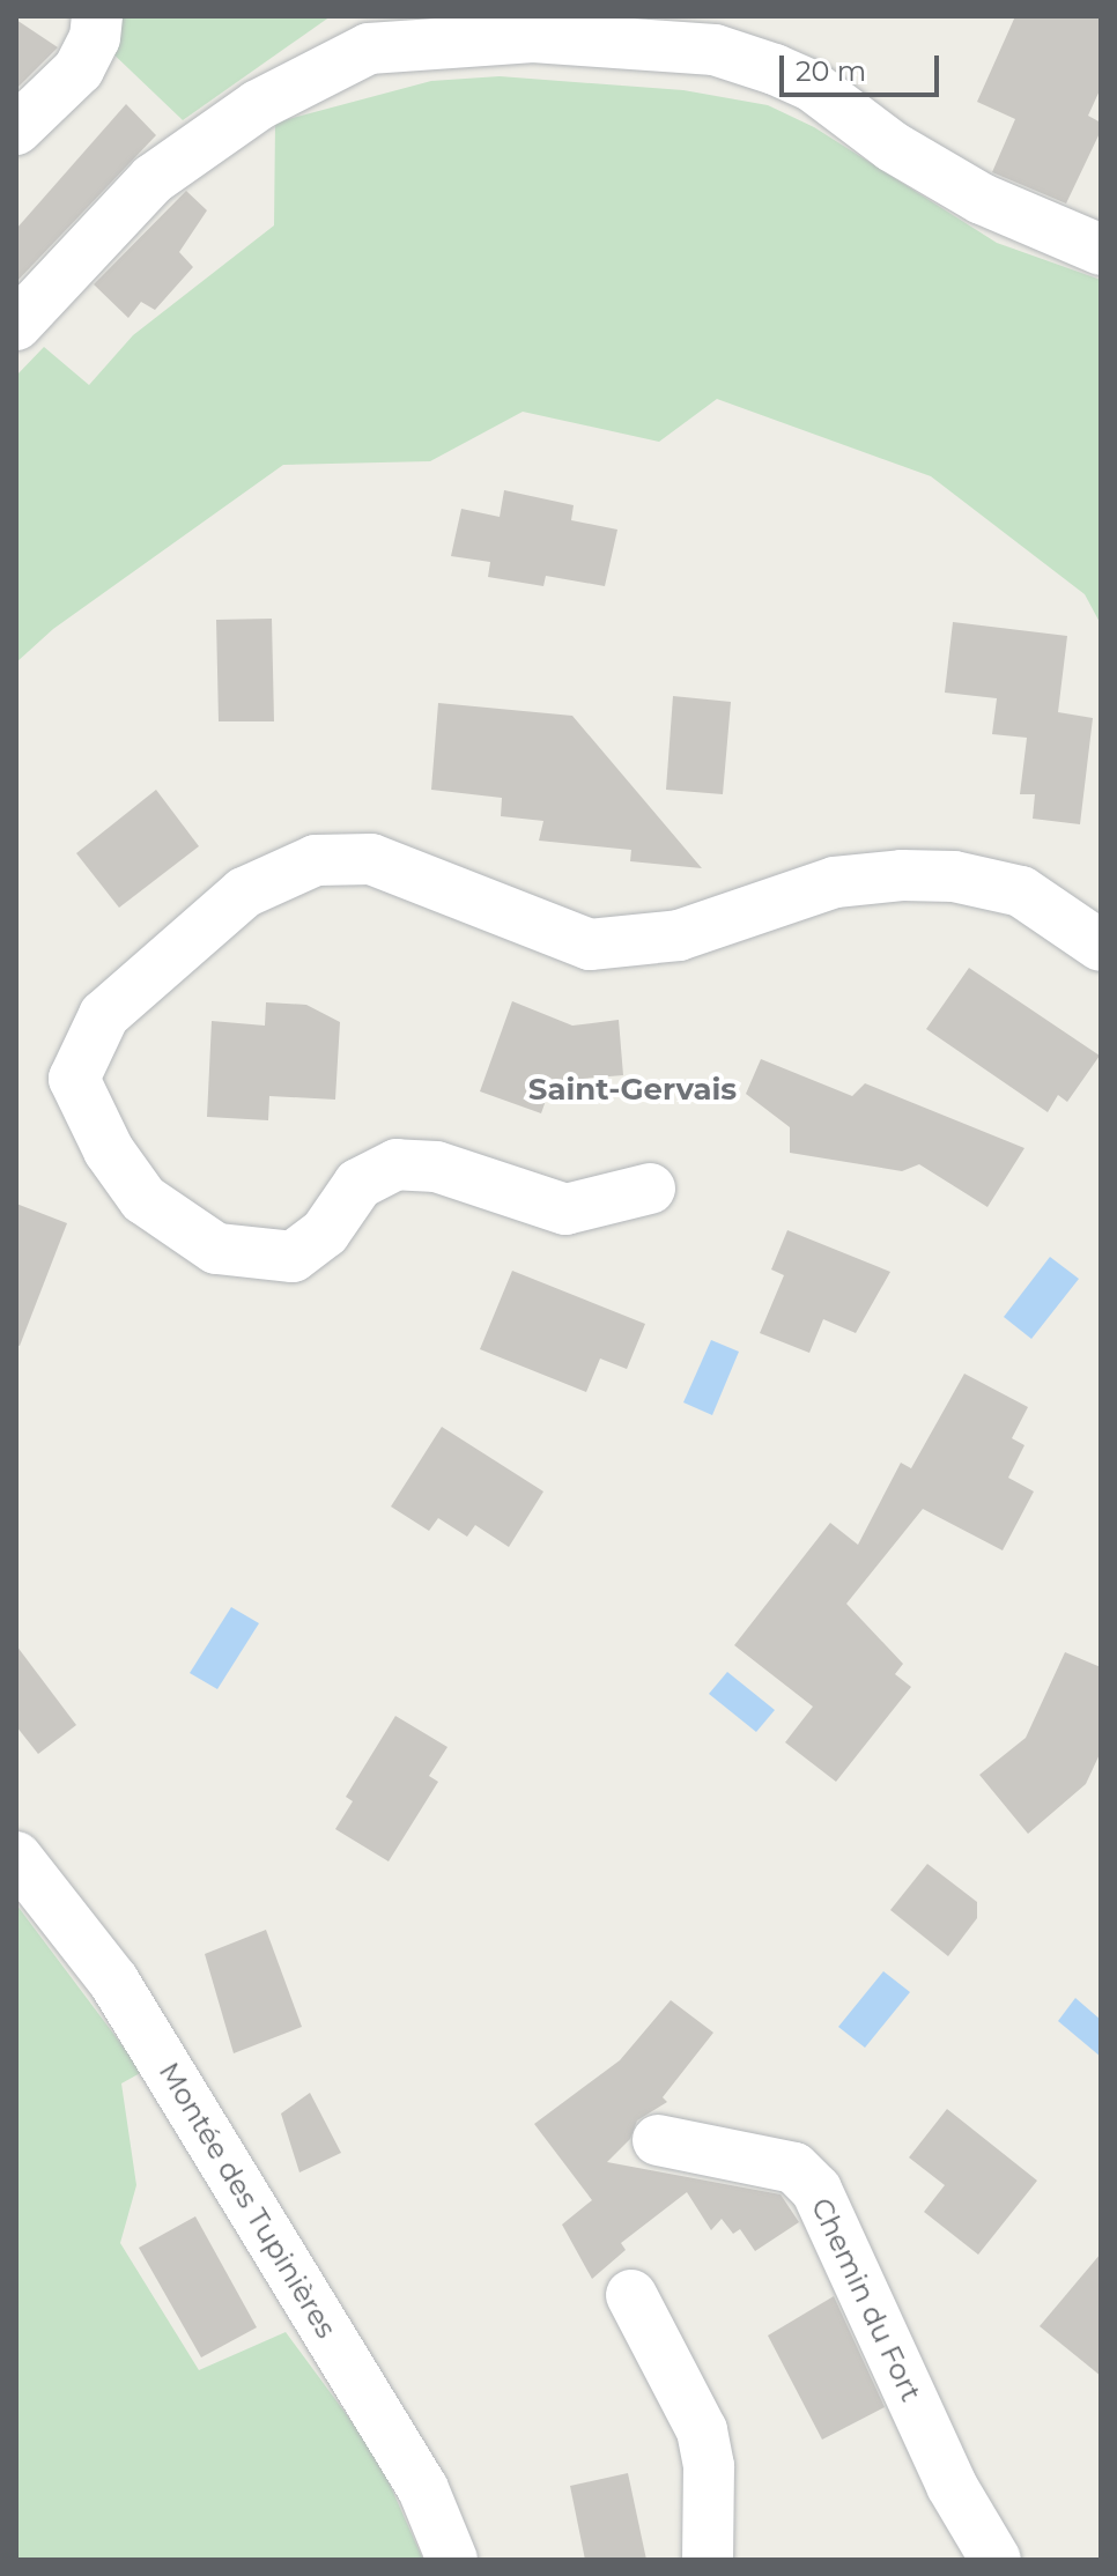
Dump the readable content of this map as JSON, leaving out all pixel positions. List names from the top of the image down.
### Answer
{
  "streets": {
    "street": ["Montée des Tupinières", "Chemin du Fort"]
  },
  "districts": ["Saint-Gervais"],
  "scale_bar": "20 m"
}
